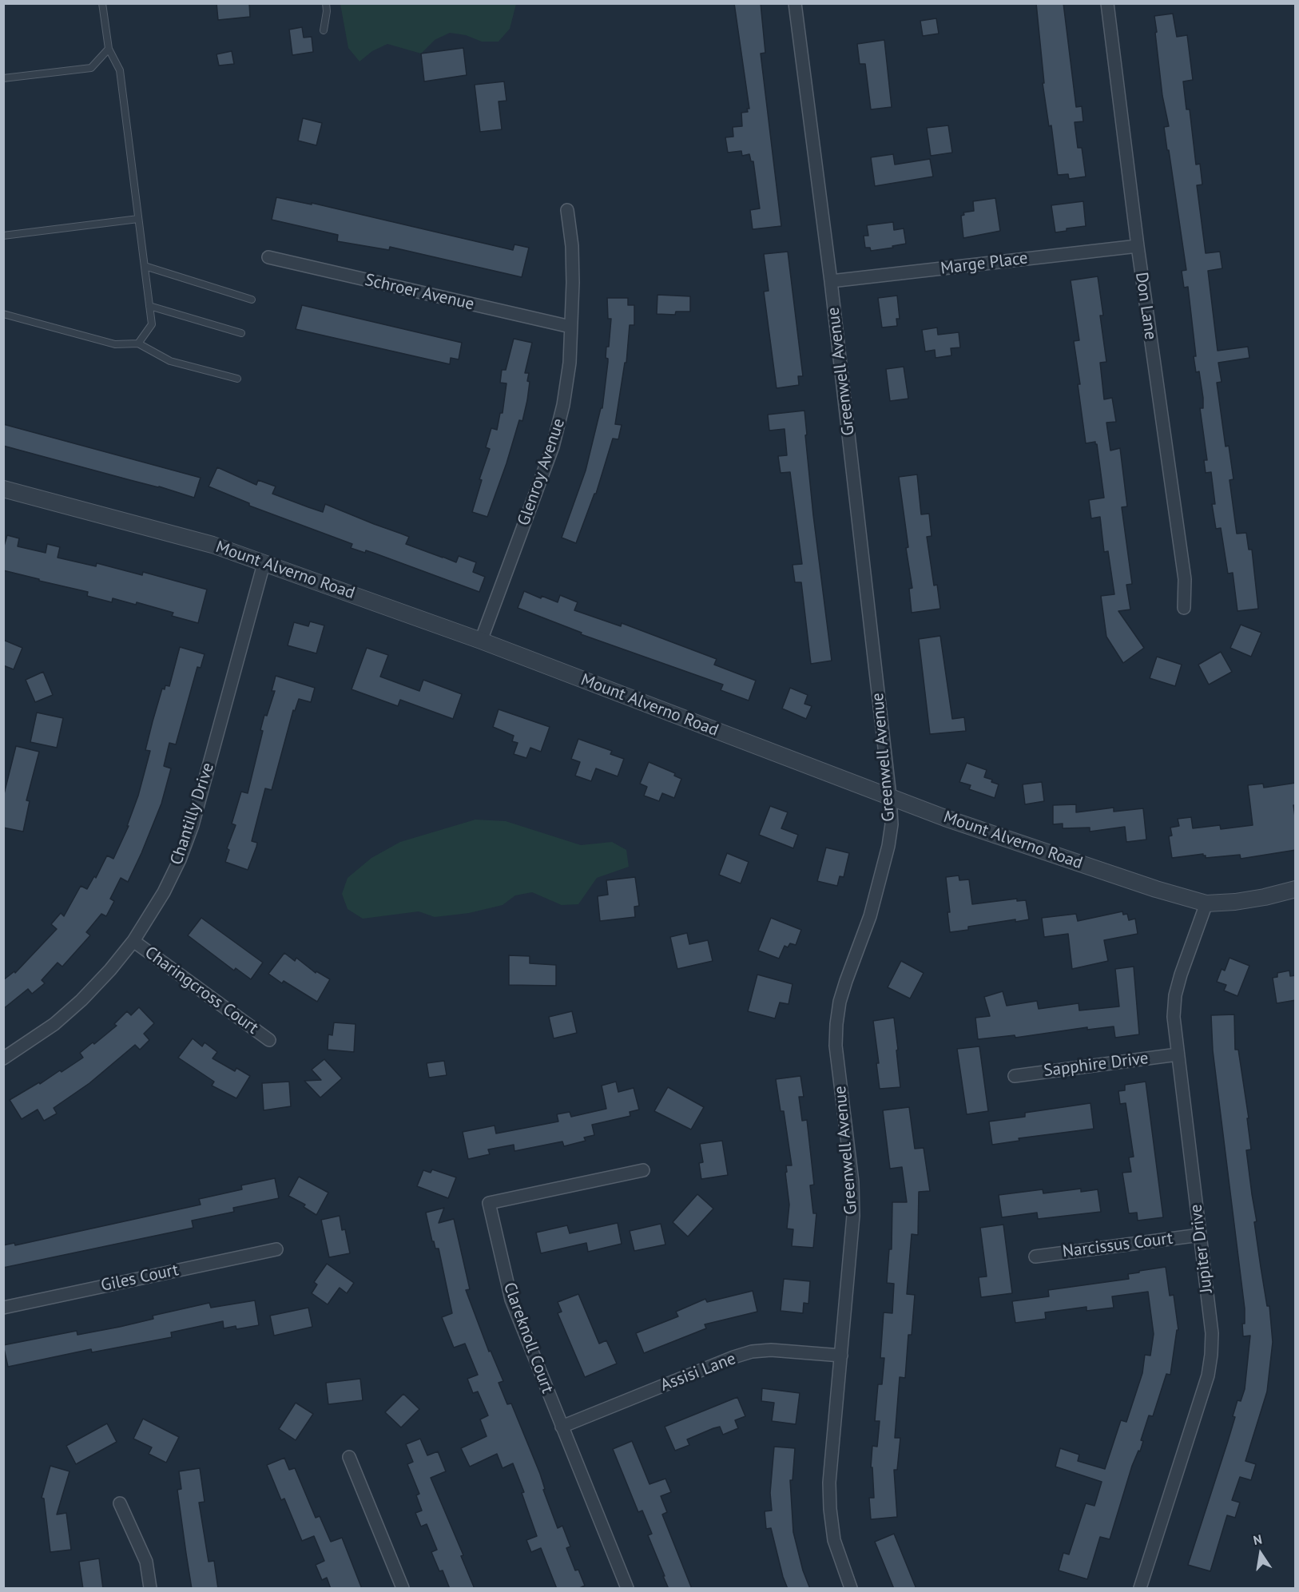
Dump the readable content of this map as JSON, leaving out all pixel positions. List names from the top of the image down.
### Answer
{
  "streets": {
    "street": [
      "Marge Place",
      "Schroer Avenue",
      "Don Lane",
      "Greenwell Avenue",
      "Glenroy Avenue",
      "Mount Alverno Road",
      "Chantilly Drive",
      "Charingcross Court",
      "Sapphire Drive",
      "Narcissus Court",
      "Jupiter Drive",
      "Giles Court",
      "Clareknoll Court",
      "Assisi Lane"
    ]
  },
  "crossings": [
    ["Marge Place", "Don Lane"],
    ["Marge Place", "Greenwell Avenue"],
    ["Schroer Avenue", "Glenroy Avenue"],
    ["Greenwell Avenue", "Mount Alverno Road"],
    ["Greenwell Avenue", "Assisi Lane"],
    ["Glenroy Avenue", "Mount Alverno Road"],
    ["Mount Alverno Road", "Chantilly Drive"],
    ["Mount Alverno Road", "Jupiter Drive"],
    ["Chantilly Drive", "Charingcross Court"],
    ["Sapphire Drive", "Jupiter Drive"],
    ["Narcissus Court", "Jupiter Drive"],
    ["Clareknoll Court", "Assisi Lane"]
  ],
  "north": "top"
}
